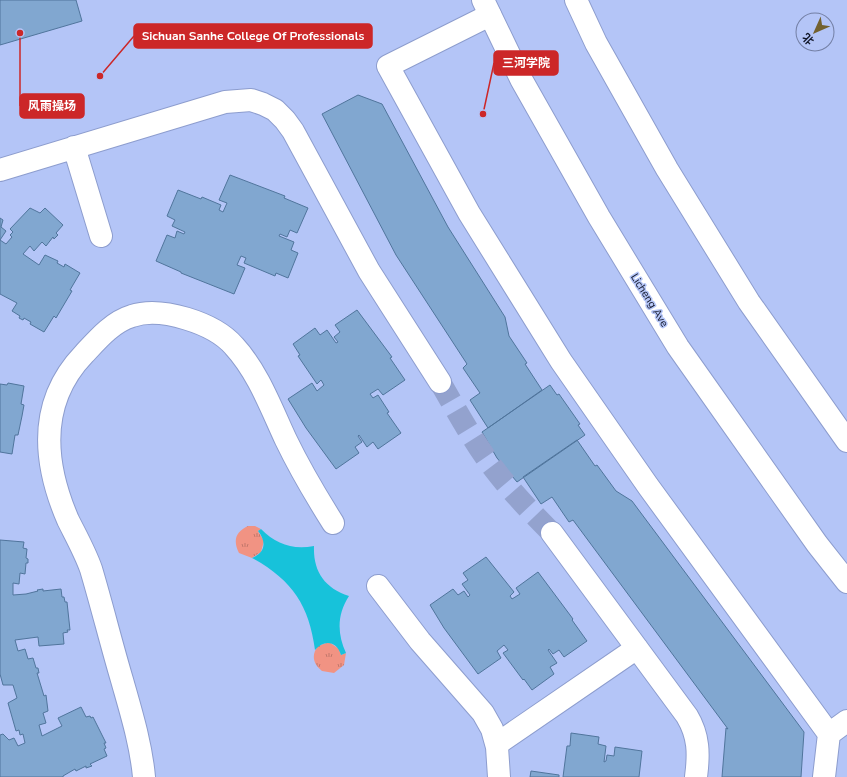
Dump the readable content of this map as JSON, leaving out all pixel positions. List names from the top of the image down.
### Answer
{
  "streets": {
    "main road": ["Licheng Ave"]
  },
  "places": ["风雨操场", "Sichuan Sanhe College Of Professionals", "三河学院"],
  "north": "bottom left"
}
